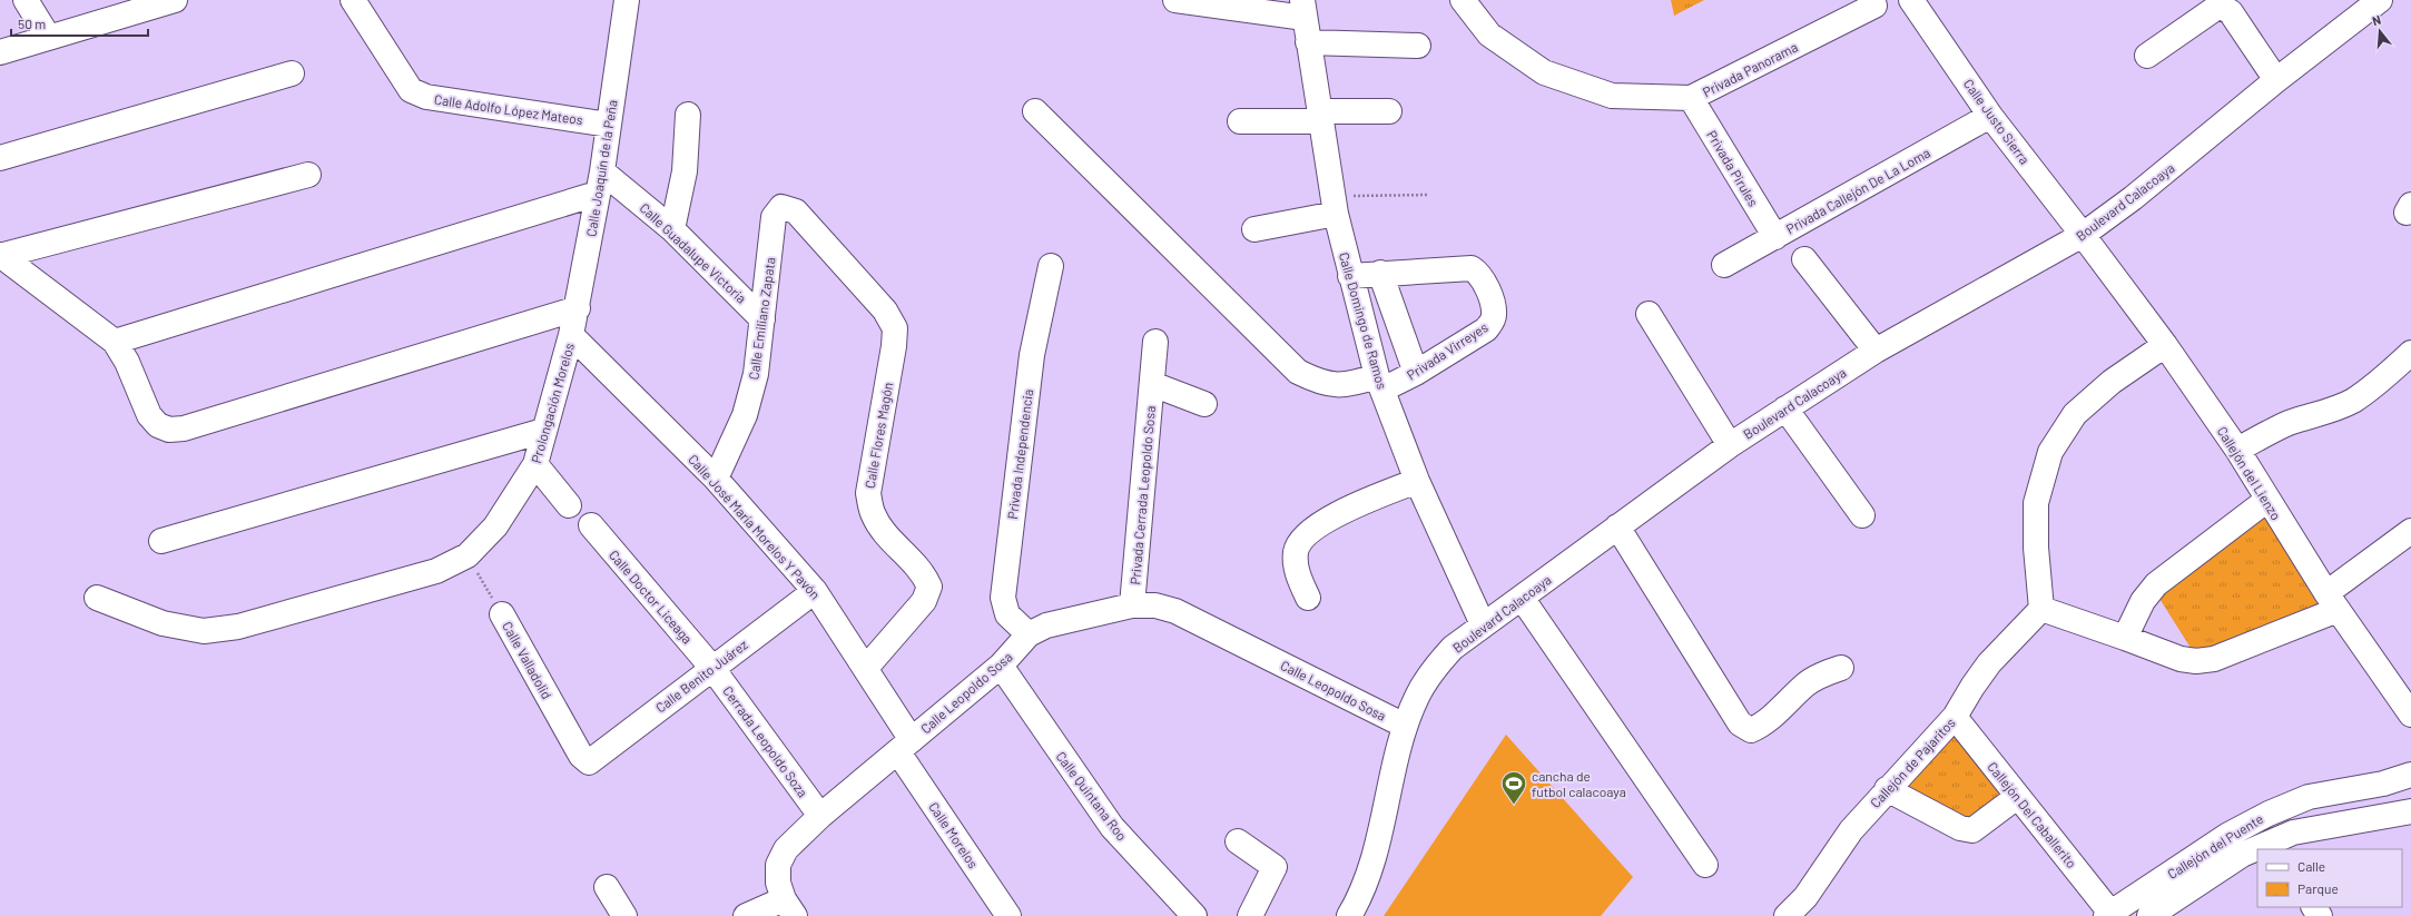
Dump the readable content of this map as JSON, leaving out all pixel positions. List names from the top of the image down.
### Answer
{
  "streets": {
    "street": [
      "Privada Panorama",
      "Calle Adolfo López Mateos",
      "Calle Justo Sierra",
      "Calle Joaquín de la Peña",
      "Privada Pirules",
      "Privada Callejón De La Loma",
      "Boulevard Calacoaya",
      "Calle Guadalupe Victoria",
      "Calle Emiliano Zapata",
      "Calle Domingo de Ramos",
      "Privada Virreyes",
      "Prolongación Morelos",
      "Calle Flores Magón",
      "Privada Independencia",
      "Callejón del Lienzo",
      "Privada Cerrada Leopoldo Sosa",
      "Calle José María Morelos Y Pavón",
      "Calle Doctor Liceaga",
      "Calle Valladolid",
      "Calle Benito Juárez",
      "Calle Leopoldo Sosa",
      "Cerrada Leopoldo Soza",
      "Callejón de Pajaritos",
      "Calle Quintana Roo",
      "Callejón Del Caballerito",
      "Calle Morelos",
      "Callejón del Puente"
    ]
  },
  "crossings": [
    ["Privada Panorama", "Privada Pirules"],
    ["Calle Adolfo López Mateos", "Calle Joaquín de la Peña"],
    ["Calle Justo Sierra", "Privada Callejón De La Loma"],
    ["Calle Justo Sierra", "Boulevard Calacoaya"],
    ["Calle Justo Sierra", "Callejón del Lienzo"],
    ["Calle Joaquín de la Peña", "Calle Guadalupe Victoria"],
    ["Calle Joaquín de la Peña", "Prolongación Morelos"],
    ["Calle Joaquín de la Peña", "Calle José María Morelos Y Pavón"],
    ["Privada Pirules", "Privada Callejón De La Loma"],
    ["Boulevard Calacoaya", "Calle Domingo de Ramos"],
    ["Boulevard Calacoaya", "Callejón del Lienzo"],
    ["Boulevard Calacoaya", "Calle Leopoldo Sosa"],
    ["Calle Guadalupe Victoria", "Calle Emiliano Zapata"],
    ["Calle Emiliano Zapata", "Calle Flores Magón"],
    ["Calle Emiliano Zapata", "Calle José María Morelos Y Pavón"],
    ["Calle Domingo de Ramos", "Privada Virreyes"],
    ["Prolongación Morelos", "Calle José María Morelos Y Pavón"],
    ["Prolongación Morelos", "Calle Valladolid"],
    ["Calle Flores Magón", "Calle José María Morelos Y Pavón"],
    ["Privada Independencia", "Calle Leopoldo Sosa"],
    ["Privada Cerrada Leopoldo Sosa", "Calle Leopoldo Sosa"],
    ["Calle José María Morelos Y Pavón", "Calle Benito Juárez"],
    ["Calle José María Morelos Y Pavón", "Calle Leopoldo Sosa"],
    ["Calle José María Morelos Y Pavón", "Calle Morelos"],
    ["Calle Doctor Liceaga", "Calle Benito Juárez"],
    ["Calle Doctor Liceaga", "Cerrada Leopoldo Soza"],
    ["Calle Valladolid", "Calle Benito Juárez"],
    ["Calle Benito Juárez", "Cerrada Leopoldo Soza"],
    ["Calle Leopoldo Sosa", "Cerrada Leopoldo Soza"],
    ["Calle Leopoldo Sosa", "Calle Quintana Roo"],
    ["Calle Leopoldo Sosa", "Calle Morelos"],
    ["Callejón de Pajaritos", "Callejón Del Caballerito"],
    ["Callejón Del Caballerito", "Callejón del Puente"]
  ],
  "places": {
    "sports": ["cancha de futbol calacoaya"]
  },
  "legend": ["Calle", "Parque"],
  "scale_bar": "50 m",
  "north": "top"
}
